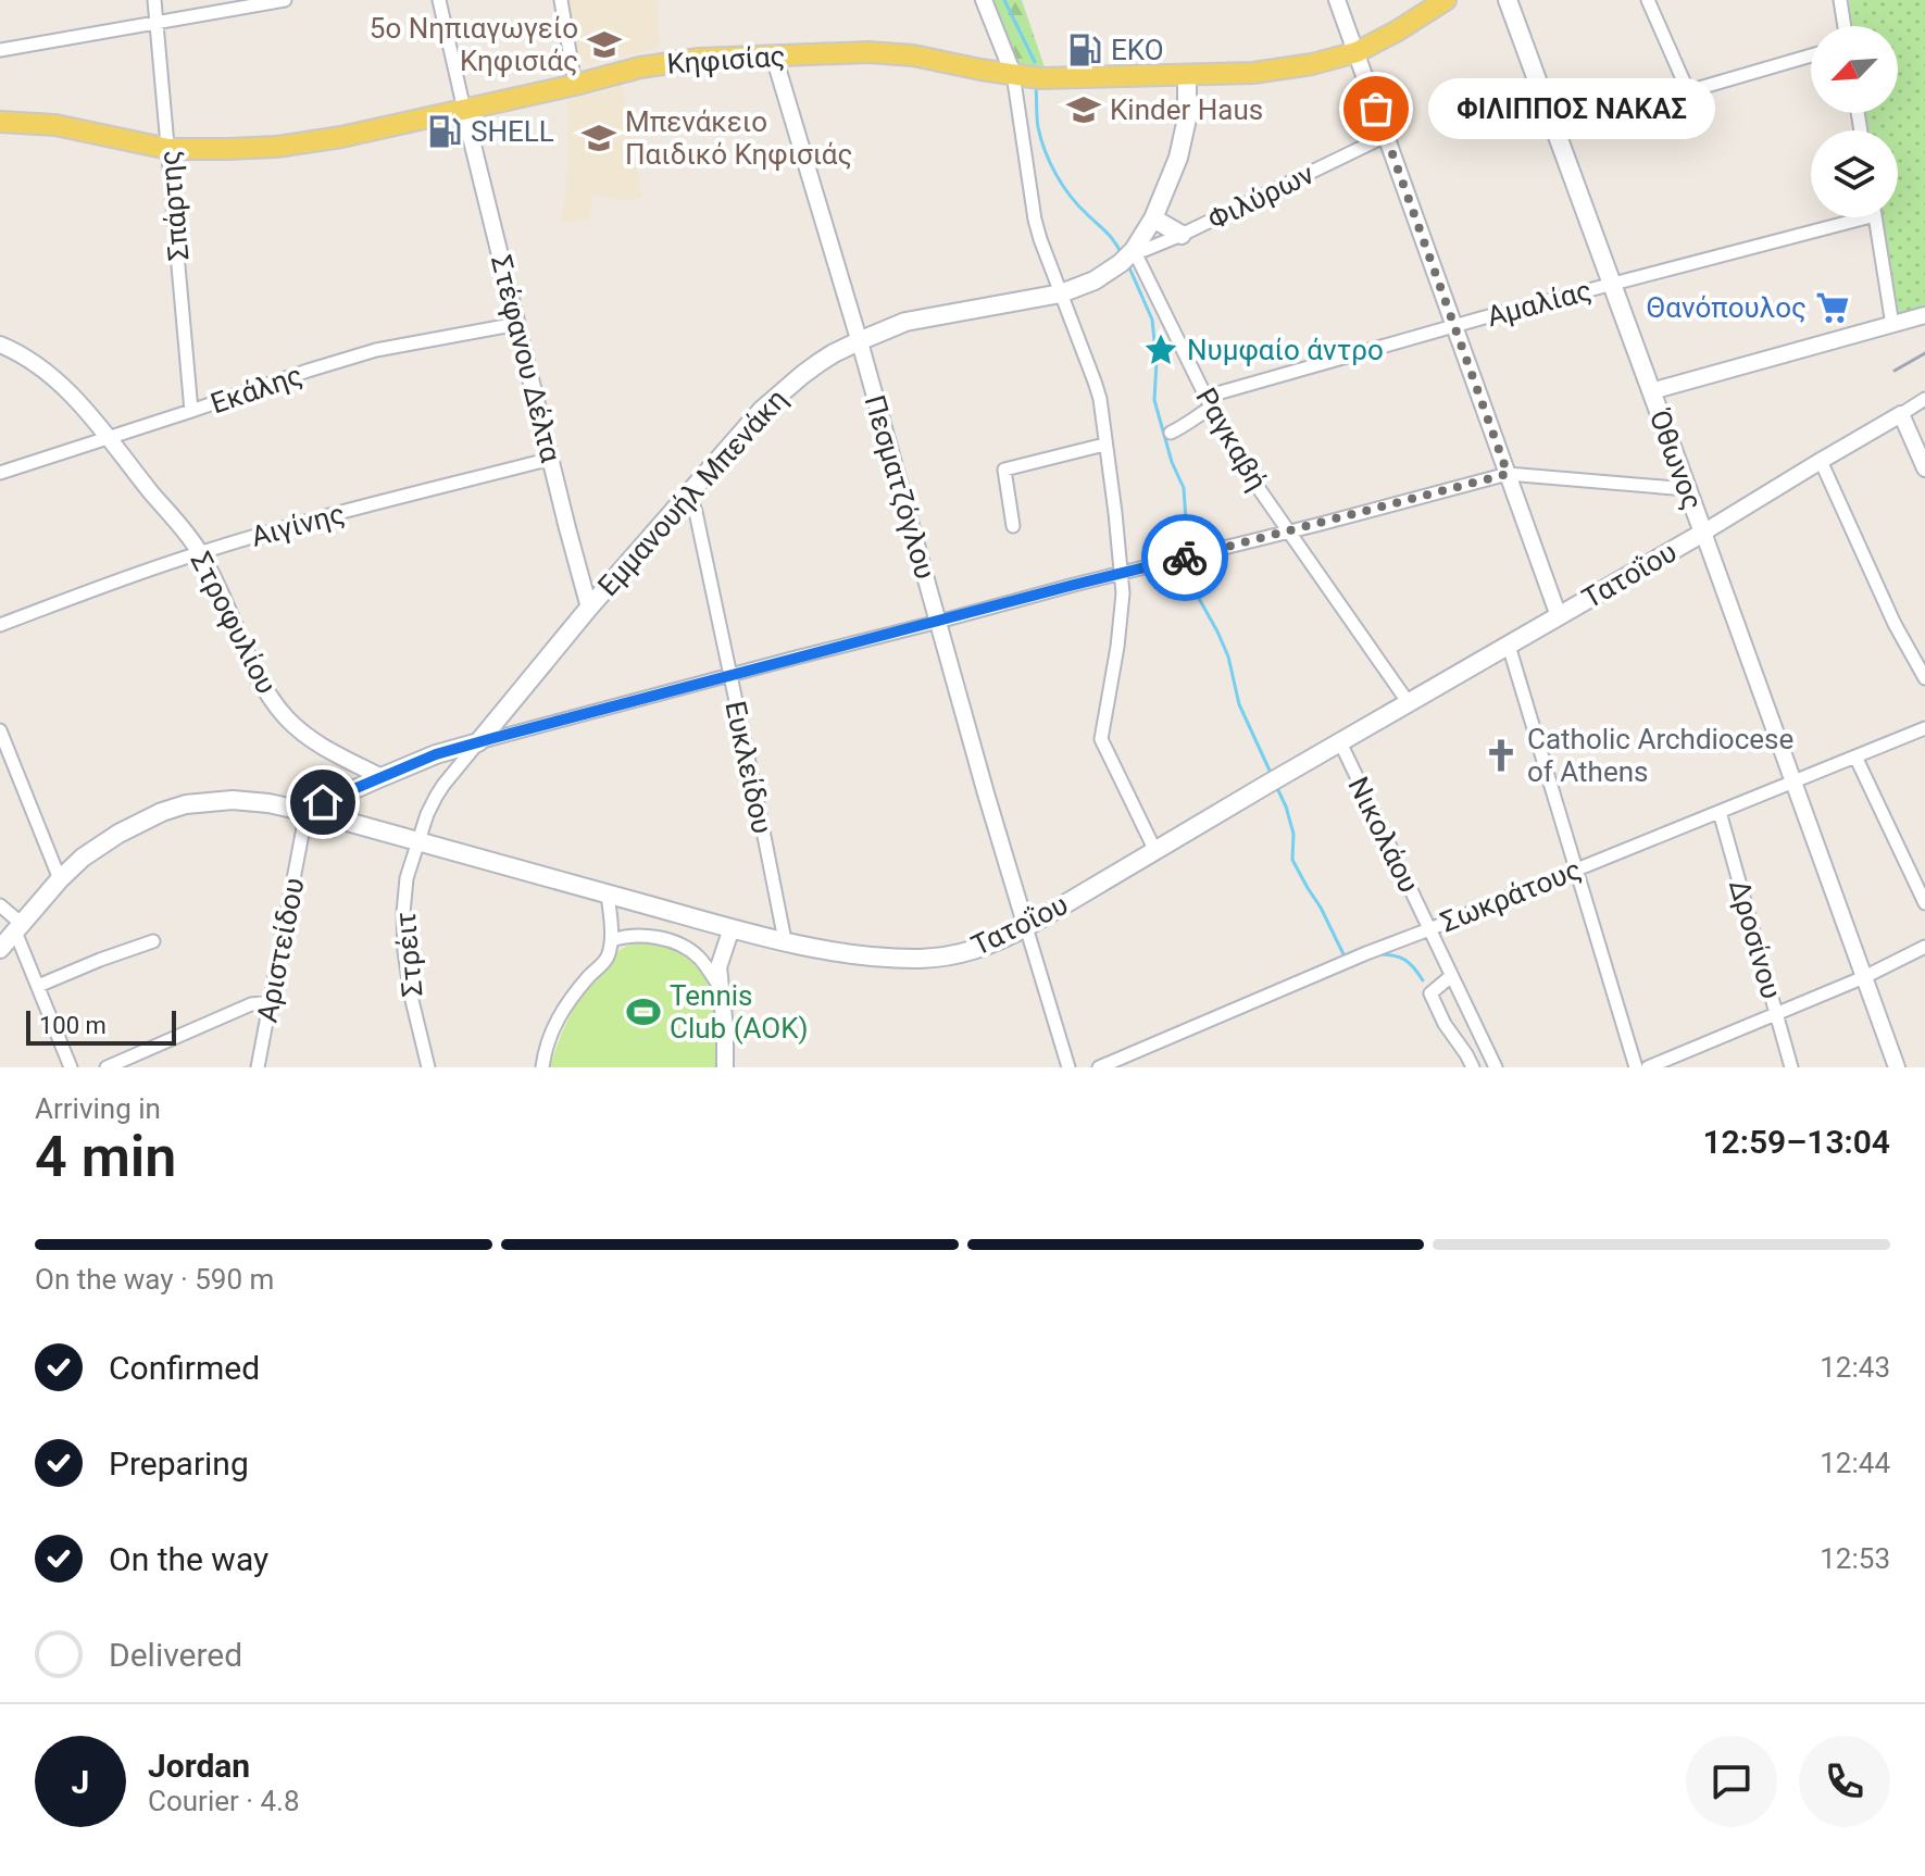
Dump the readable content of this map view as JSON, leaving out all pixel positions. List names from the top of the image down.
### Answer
{
  "streets": {
    "main road": [
      "Κηφισίας",
      "Όθωνος",
      "Εμμανουήλ Μπενάκη",
      "Τατοΐου"
    ],
    "street": [
      "Φιλύρων",
      "Σπάρτης",
      "Αμαλίας",
      "Στέφανου Δέλτα",
      "Εκάλης",
      "Ραγκαβή",
      "Πεσματζόγλου",
      "Αιγίνης",
      "Στροφυλίου",
      "Ευκλείδου",
      "Νικολάου",
      "Σωκράτους",
      "Δροσίνου",
      "Αριστείδου",
      "Στρέιτ"
    ]
  },
  "crossings": [
    ["Κηφισίας", "Σπάρτης"],
    ["Κηφισίας", "Στέφανου Δέλτα"],
    ["Κηφισίας", "Πεσματζόγλου"],
    ["Κηφισίας", "Εμμανουήλ Μπενάκη"],
    ["Φιλύρων", "Ραγκαβή"],
    ["Φιλύρων", "Εμμανουήλ Μπενάκη"],
    ["Σπάρτης", "Εκάλης"],
    ["Αμαλίας", "Ραγκαβή"],
    ["Αμαλίας", "Όθωνος"],
    ["Στέφανου Δέλτα", "Εκάλης"],
    ["Στέφανου Δέλτα", "Εμμανουήλ Μπενάκη"],
    ["Στέφανου Δέλτα", "Αιγίνης"],
    ["Εκάλης", "Στροφυλίου"],
    ["Ραγκαβή", "Εμμανουήλ Μπενάκη"],
    ["Ραγκαβή", "Τατοΐου"],
    ["Όθωνος", "Τατοΐου"],
    ["Όθωνος", "Σωκράτους"],
    ["Πεσματζόγλου", "Εμμανουήλ Μπενάκη"],
    ["Πεσματζόγλου", "Τατοΐου"],
    ["Εμμανουήλ Μπενάκη", "Τατοΐου"],
    ["Εμμανουήλ Μπενάκη", "Ευκλείδου"],
    ["Εμμανουήλ Μπενάκη", "Στρέιτ"],
    ["Αιγίνης", "Στροφυλίου"],
    ["Τατοΐου", "Ευκλείδου"],
    ["Τατοΐου", "Νικολάου"],
    ["Τατοΐου", "Αριστείδου"],
    ["Τατοΐου", "Στρέιτ"],
    ["Νικολάου", "Σωκράτους"],
    ["Σωκράτους", "Δροσίνου"]
  ],
  "places": {
    "school or university": ["5ο Νηπιαγωγείο Κηφισιάς", "Kinder Haus", "Μπενάκειο Παιδικό Κηφισιάς"],
    "fuel station": ["EKO", "SHELL"],
    "other": ["ΦΙΛΙΠΠΟΣ ΝΑΚΑΣ"],
    "supermarket": ["Θανόπουλος"],
    "place": ["Νυμφαίο άντρο"],
    "church": ["Catholic Archdiocese of Athens"],
    "sports": ["Tennis Club (AOK)"]
  },
  "scale_bar": "100 m",
  "north": "bottom left",
  "page": {
    "bubble": "ΦΙΛΙΠΠΟΣ ΝΑΚΑΣ",
    "scale": "100 m",
    "heading": ["4 min", "Arriving in", "12:59–13:04"],
    "panel": ["Jordan", "Courier · 4.8"],
    "bar": "On the way · 590 m",
    "list": [
      ["Confirmed", "12:43"],
      ["Preparing", "12:44"],
      ["On the way", "12:53"],
      "Delivered"
    ],
    "round": "J"
  }
}
